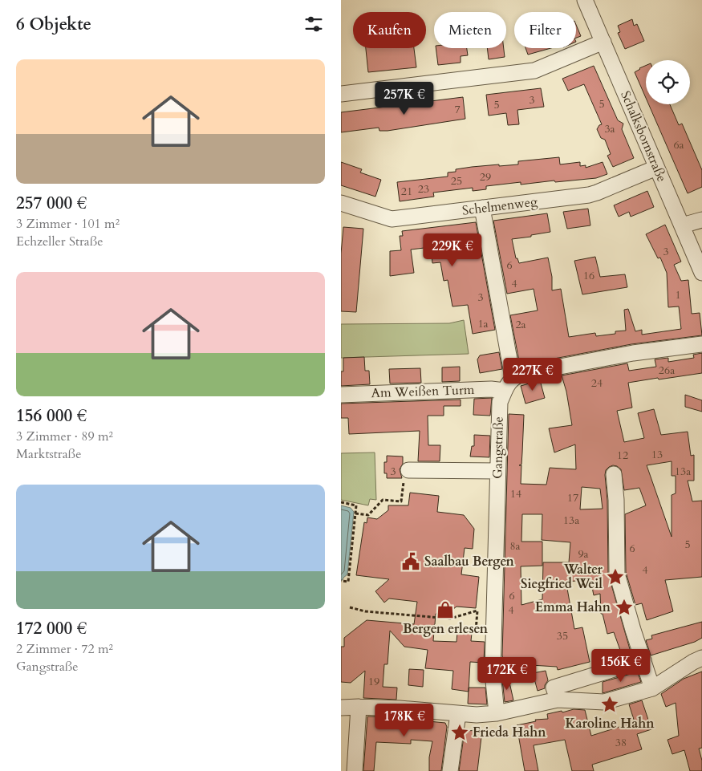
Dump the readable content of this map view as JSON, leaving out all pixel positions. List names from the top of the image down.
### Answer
{
  "streets": {
    "street": [
      "Schalksbornstraße",
      "Schelmenweg",
      "Am Weißen Turm",
      "Gangstraße"
    ]
  },
  "crossings": [
    ["Schalksbornstraße", "Schelmenweg"],
    ["Am Weißen Turm", "Gangstraße"]
  ],
  "places": {
    "public building": ["Saalbau Bergen"],
    "place": [
      "Walter Siegfried Weil",
      "Emma Hahn",
      "Karoline Hahn",
      "Frieda Hahn"
    ],
    "shop": ["Bergen erlesen"]
  },
  "house_numbers": [
    "3",
    "5",
    "5",
    "7",
    "3a",
    "6a",
    "29",
    "25",
    "23",
    "21",
    "3",
    "6",
    "16",
    "4",
    "1",
    "3",
    "1a",
    "2a",
    "26a",
    "24",
    "13",
    "12",
    "3",
    "13a",
    "14",
    "17",
    "13a",
    "5",
    "8a",
    "6",
    "9a",
    "4",
    "6",
    "4",
    "35",
    "19",
    "38"
  ],
  "page": {
    "heading": "6 Objekte",
    "chip": ["Kaufen", "Mieten", "Filter"],
    "list": [
      {
        "name": "257 000 €",
        "note": "3 Zimmer · 101 m² · Echzeller Straße"
      },
      {
        "name": "156 000 €",
        "note": "3 Zimmer · 89 m² · Marktstraße"
      },
      {
        "name": "172 000 €",
        "note": "2 Zimmer · 72 m² · Gangstraße"
      }
    ],
    "price": [
      "257K €",
      "229K €",
      "227K €",
      "156K €",
      "172K €",
      "178K €"
    ]
  }
}
